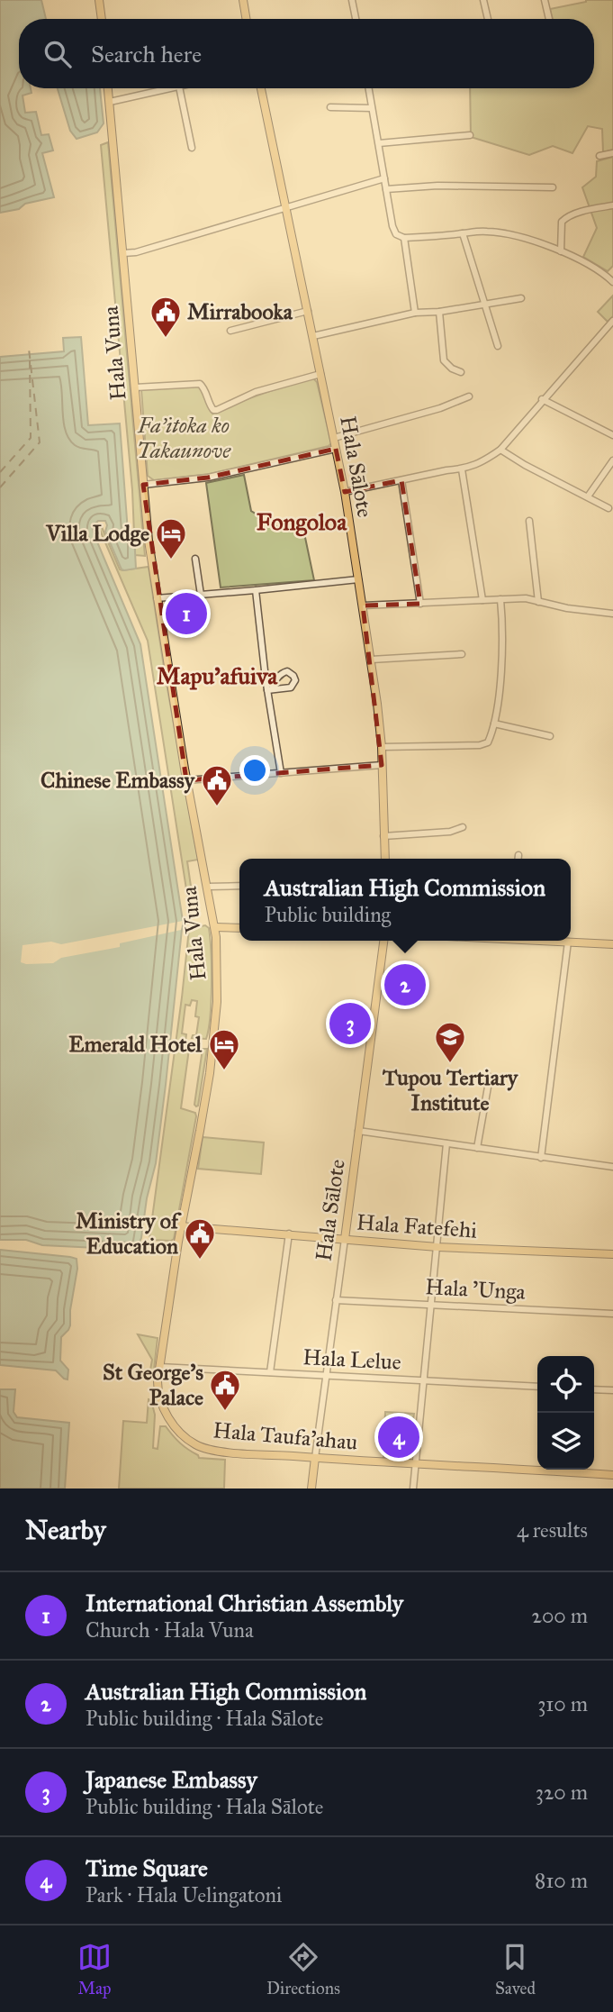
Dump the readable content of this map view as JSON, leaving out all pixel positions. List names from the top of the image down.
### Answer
{
  "streets": {
    "main road": [
      "Hala Vuna",
      "Hala Sālote",
      "Hala Fatefehi",
      "Hala Taufa'ahau"
    ],
    "street": ["Hala 'Unga", "Hala Lelue"]
  },
  "crossings": [
    ["Hala Vuna", "Hala Fatefehi"],
    ["Hala Vuna", "Hala Lelue"],
    ["Hala Vuna", "Hala Taufa'ahau"],
    ["Hala Sālote", "Hala Fatefehi"],
    ["Hala Sālote", "Hala 'Unga"],
    ["Hala Sālote", "Hala Lelue"],
    ["Hala Sālote", "Hala Taufa'ahau"]
  ],
  "districts": ["Fongoloa", "Mapu'afuiva"],
  "parks": ["Fa'itoka ko Takaunove"],
  "places": {
    "public building": [
      "Mirrabooka",
      "Chinese Embassy",
      "Ministry of Education",
      "St George's Palace"
    ],
    "hotel": ["Villa Lodge", "Emerald Hotel"],
    "school or university": ["Tupou Tertiary Institute"]
  },
  "page": {
    "search": "Search here",
    "pins": [
      "1",
      "2",
      "3",
      "4"
    ],
    "popup": ["Australian High Commission", "Public building"],
    "heading": ["Nearby", "4 results"],
    "list": [
      {
        "mark": "1",
        "name": "International Christian Assembly",
        "note": "Church · Hala Vuna",
        "value": "200 m"
      },
      {
        "mark": "2",
        "name": "Australian High Commission",
        "note": "Public building · Hala Sālote",
        "value": "310 m"
      },
      {
        "mark": "3",
        "name": "Japanese Embassy",
        "note": "Public building · Hala Sālote",
        "value": "320 m"
      },
      {
        "mark": "4",
        "name": "Time Square",
        "note": "Park · Hala Uelingatoni",
        "value": "810 m"
      }
    ],
    "nav": ["Map", "Directions", "Saved"]
  }
}
